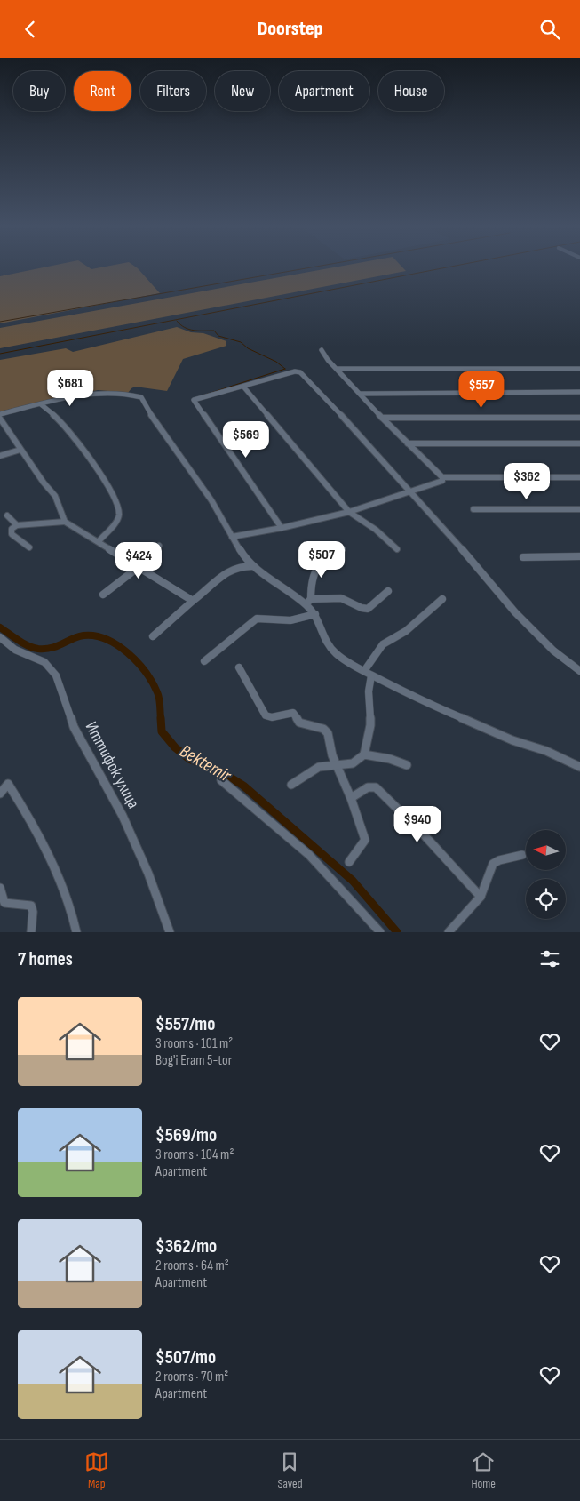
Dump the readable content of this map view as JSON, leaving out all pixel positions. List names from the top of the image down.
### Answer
{
  "streets": {
    "street": ["Иттифок улица"]
  },
  "water": ["Bektemir"],
  "north": "left",
  "page": {
    "header": "Doorstep",
    "chip": [
      "Buy",
      "Rent",
      "Filters",
      "New",
      "Apartment",
      "House"
    ],
    "price": [
      "$681",
      "$557",
      "$569",
      "$362",
      "$507",
      "$424",
      "$940"
    ],
    "heading": "7 homes",
    "list": [
      {
        "name": "$557/mo",
        "note": "3 rooms · 101 m² · Bog'i Eram 5-tor"
      },
      {
        "name": "$569/mo",
        "note": "3 rooms · 104 m² · Apartment"
      },
      {
        "name": "$362/mo",
        "note": "2 rooms · 64 m² · Apartment"
      },
      {
        "name": "$507/mo",
        "note": "2 rooms · 70 m² · Apartment"
      }
    ],
    "tabs": ["Map", "Saved", "Home"]
  }
}
